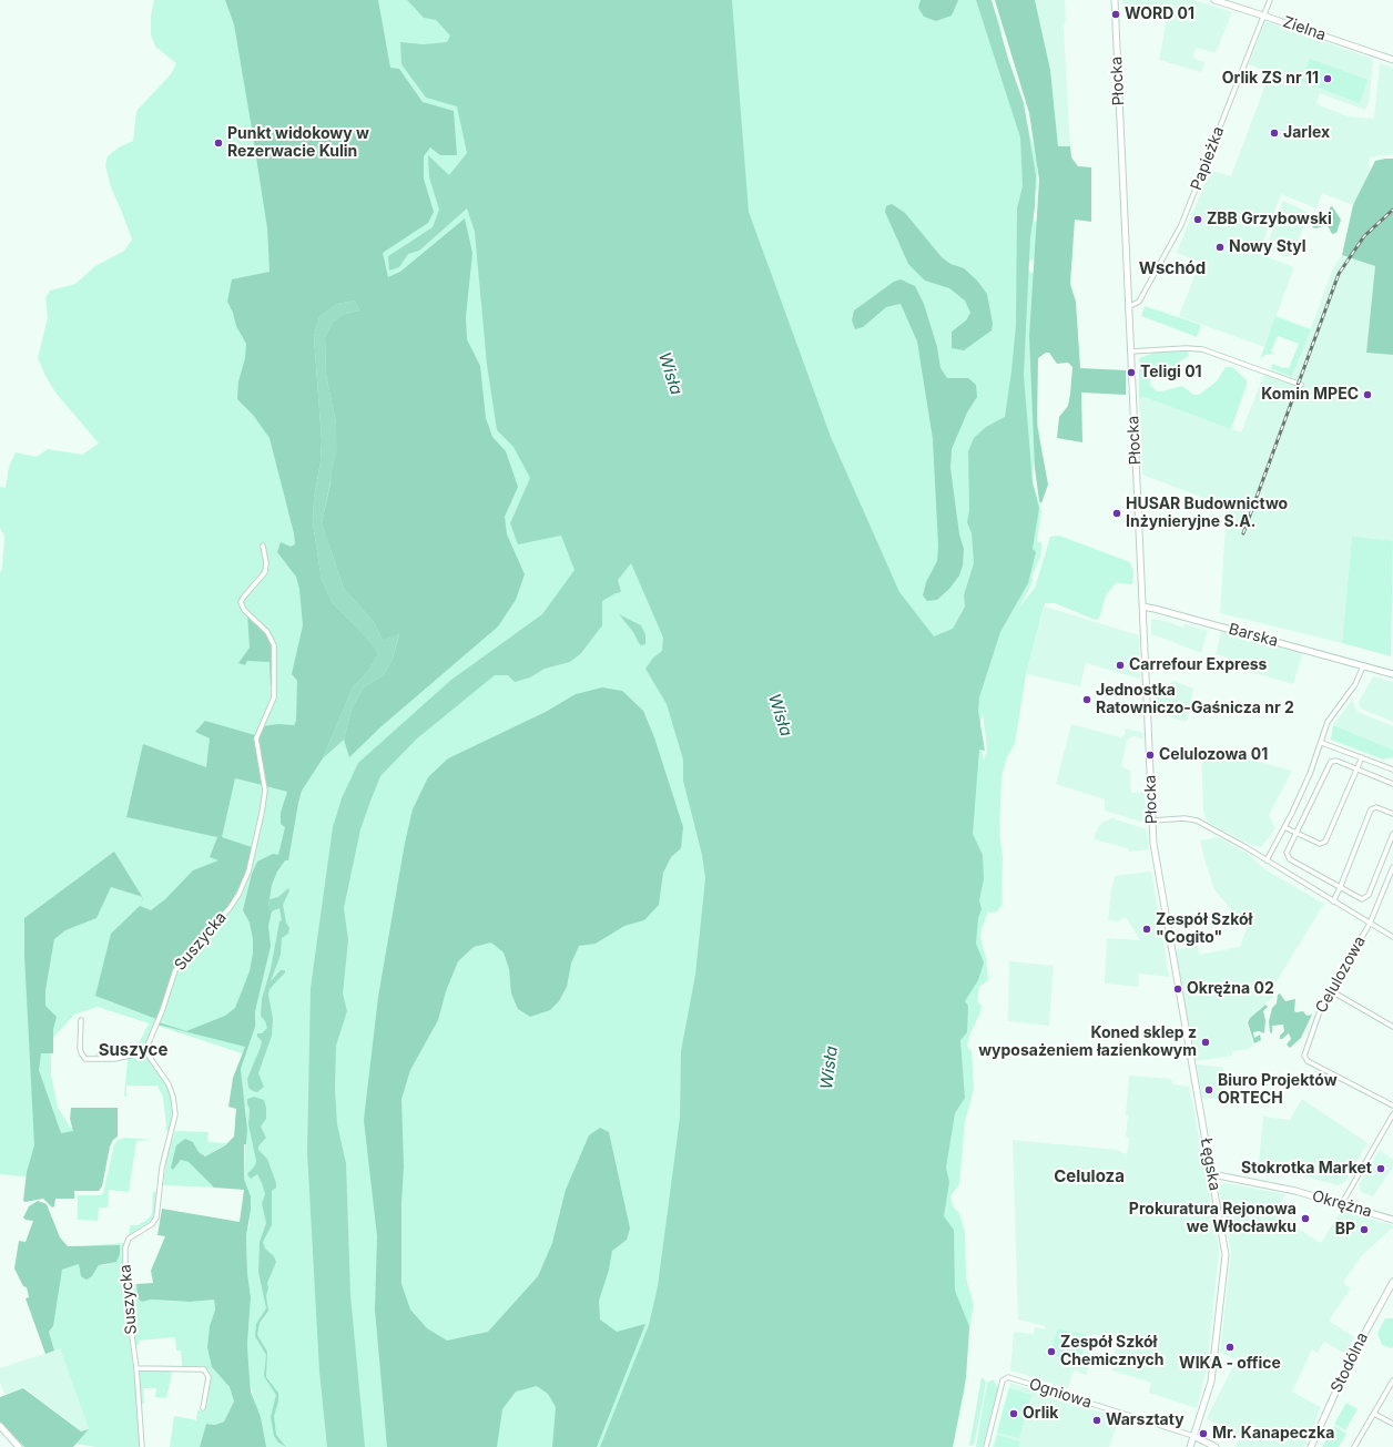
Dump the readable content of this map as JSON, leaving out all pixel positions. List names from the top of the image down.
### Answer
{
  "streets": {
    "street": [
      "Zielna",
      "Płocka",
      "Papieżka",
      "Barska",
      "Suszycka",
      "Celulozowa",
      "Łęgska",
      "Okrężna",
      "Stodólna",
      "Ogniowa"
    ]
  },
  "crossings": [
    ["Zielna", "Papieżka"],
    ["Płocka", "Papieżka"],
    ["Płocka", "Barska"],
    ["Płocka", "Celulozowa"],
    ["Płocka", "Łęgska"],
    ["Łęgska", "Okrężna"],
    ["Łęgska", "Ogniowa"]
  ],
  "districts": ["Wschód", "Suszyce", "Celuloza"],
  "water": ["Wisła"],
  "places": [
    "WORD 01",
    "Orlik ZS nr 11",
    "Jarlex",
    "Punkt widokowy w Rezerwacie Kulin",
    "ZBB Grzybowski",
    "Nowy Styl",
    "Teligi 01",
    "Komin MPEC",
    "HUSAR Budownictwo Inżynieryjne S.A.",
    "Carrefour Express",
    "Jednostka Ratowniczo-Gaśnicza nr 2",
    "Celulozowa 01",
    "Zespół Szkół \"Cogito\"",
    "Okrężna 02",
    "Koned sklep z wyposażeniem łazienkowym",
    "Biuro Projektów ORTECH",
    "Stokrotka Market",
    "Prokuratura Rejonowa we Włocławku",
    "BP",
    "WIKA - office",
    "Zespół Szkół Chemicznych",
    "Orlik",
    "Warsztaty",
    "Mr. Kanapeczka"
  ]
}
